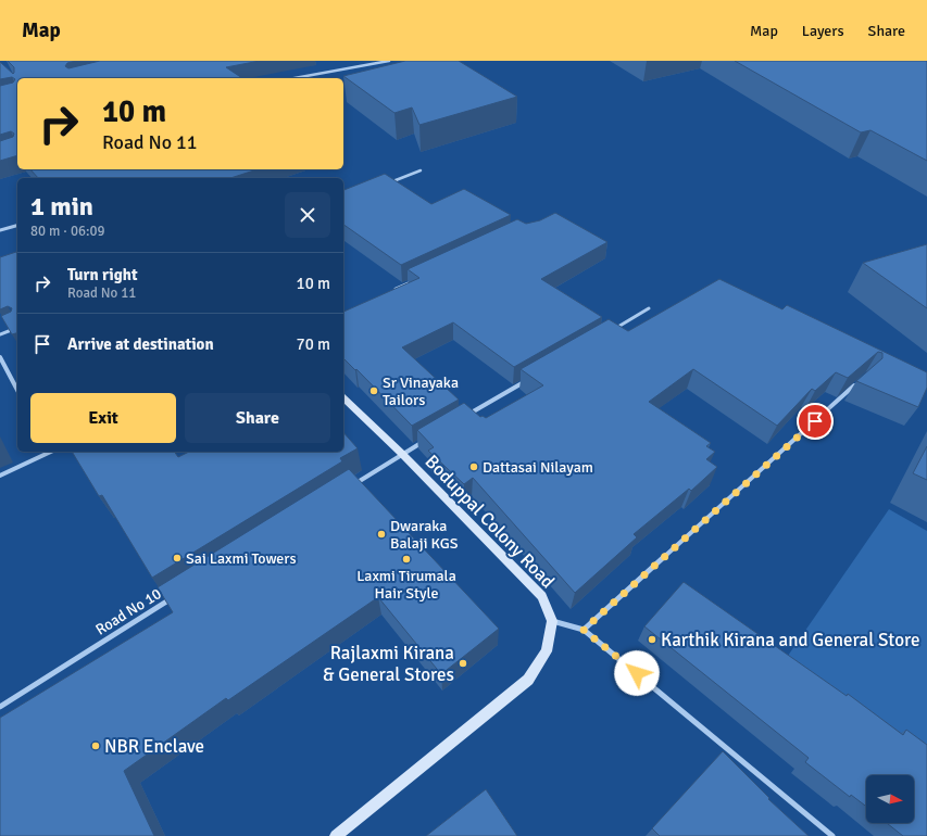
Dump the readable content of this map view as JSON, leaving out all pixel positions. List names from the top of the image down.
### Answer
{
  "streets": {
    "street": ["Boduppal Colony Road", "Road No 10"]
  },
  "places": [
    "Sr Vinayaka Tailors",
    "Dattasai Nilayam",
    "Dwaraka Balaji KGS",
    "Sai Laxmi Towers",
    "Laxmi Tirumala Hair Style",
    "Karthik Kirana and General Store",
    "Rajlaxmi Kirana & General Stores",
    "NBR Enclave"
  ],
  "north": "right",
  "page": {
    "header": "Map",
    "nav": ["Map", "Layers", "Share"],
    "turn": ["10 m", "Road No 11"],
    "heading": ["1 min", "80 m · 06:09"],
    "list": [
      {
        "name": "Turn right",
        "note": "Road No 11",
        "value": "10 m"
      },
      {
        "name": "Arrive at destination",
        "value": "70 m"
      }
    ],
    "buttons": ["Exit", "Share"]
  }
}
